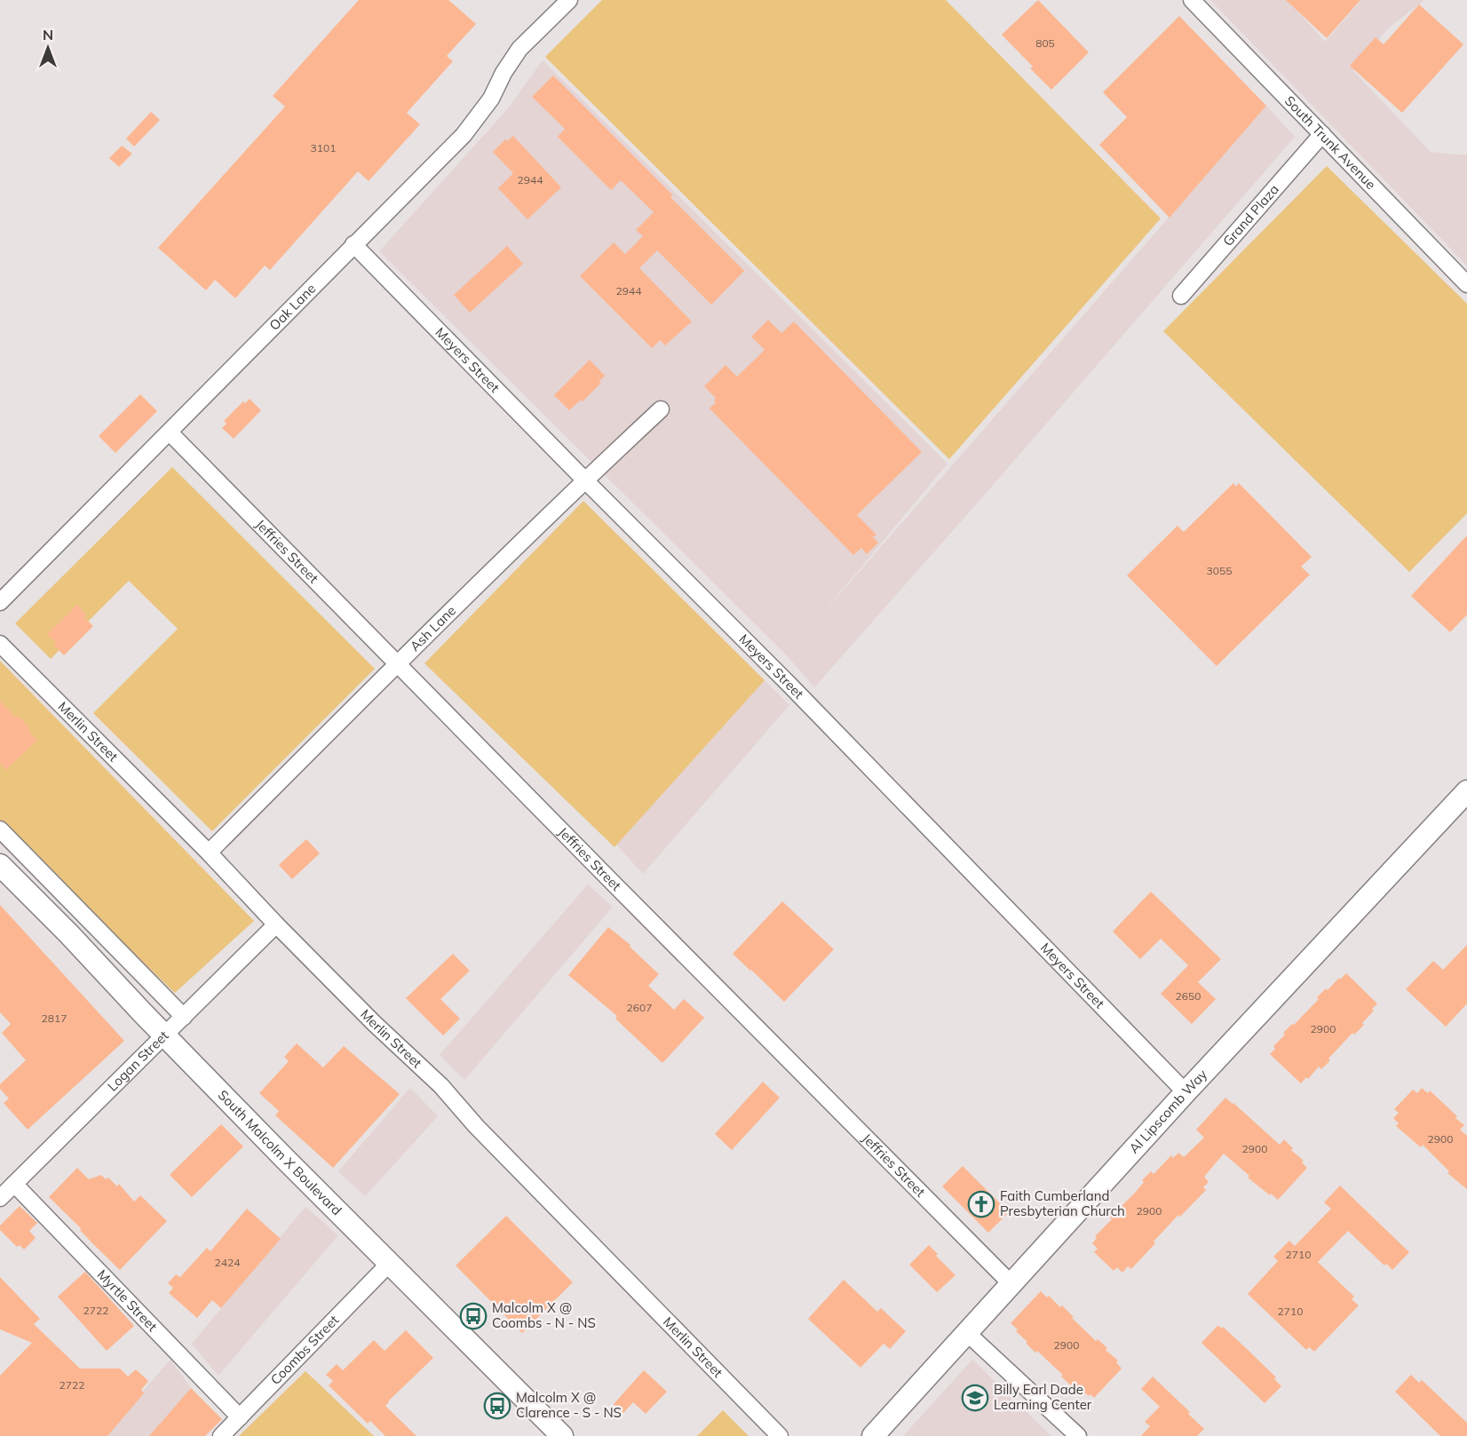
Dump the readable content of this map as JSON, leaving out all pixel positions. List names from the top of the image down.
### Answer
{
  "streets": {
    "street": [
      "South Trunk Avenue",
      "Grand Plaza",
      "Oak Lane",
      "Meyers Street",
      "Jeffries Street",
      "Ash Lane",
      "Merlin Street",
      "Logan Street",
      "Al Lipscomb Way",
      "South Malcolm X Boulevard",
      "Myrtle Street",
      "Coombs Street"
    ]
  },
  "crossings": [
    ["South Trunk Avenue", "Grand Plaza"],
    ["Oak Lane", "Meyers Street"],
    ["Oak Lane", "Jeffries Street"],
    ["Meyers Street", "Ash Lane"],
    ["Meyers Street", "Al Lipscomb Way"],
    ["Jeffries Street", "Ash Lane"],
    ["Jeffries Street", "Al Lipscomb Way"],
    ["Ash Lane", "Merlin Street"],
    ["Merlin Street", "Logan Street"],
    ["Logan Street", "South Malcolm X Boulevard"],
    ["Logan Street", "Myrtle Street"],
    ["South Malcolm X Boulevard", "Coombs Street"],
    ["Myrtle Street", "Coombs Street"]
  ],
  "places": {
    "church": ["Faith Cumberland Presbyterian Church"],
    "bus stop": ["Malcolm X @ Coombs - N - NS", "Malcolm X @ Clarence - S - NS"],
    "school or university": ["Billy Earl Dade Learning Center"]
  },
  "house_numbers": [
    "805",
    "3101",
    "2944",
    "2944",
    "3055",
    "2650",
    "2607",
    "2817",
    "2900",
    "2900",
    "2900",
    "2900",
    "2710",
    "2424",
    "2722",
    "2710",
    "2900",
    "2722"
  ],
  "north": "top"
}
